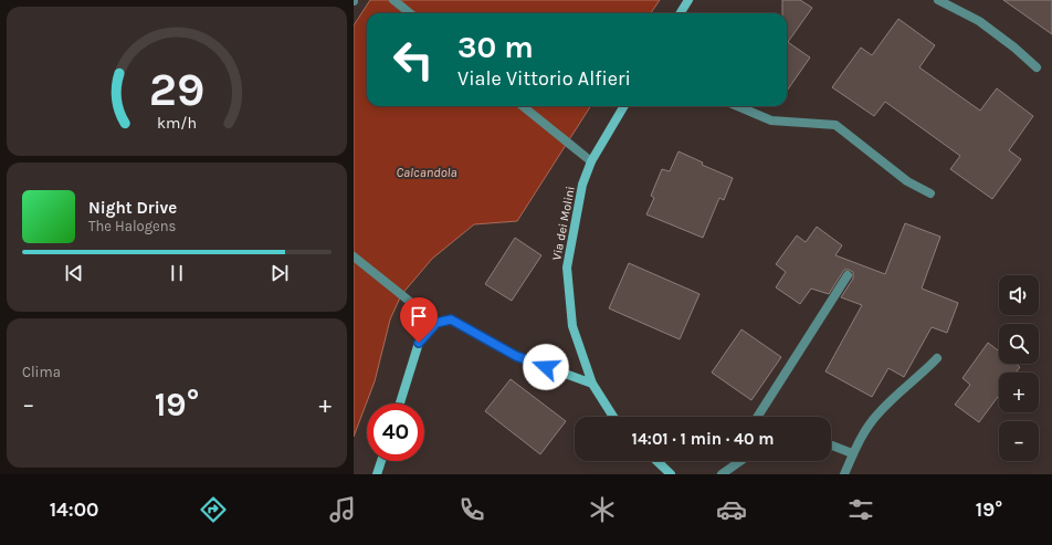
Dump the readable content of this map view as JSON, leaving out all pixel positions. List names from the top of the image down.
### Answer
{
  "streets": {
    "street": ["Via dei Molini"]
  },
  "water": ["Calcandola"],
  "page": {
    "turn": ["30 m", "Viale Vittorio Alfieri"],
    "song": ["Night Drive", "The Halogens"],
    "map_buttons": ["+", "−"],
    "tile": "Clima",
    "heat": ["−", "19°", "+"],
    "limit": "40",
    "trip": "14:01 · 1 min · 40 m",
    "tabs": ["14:00", "19°"],
    "gauge": ["29", "km/h"]
  }
}
